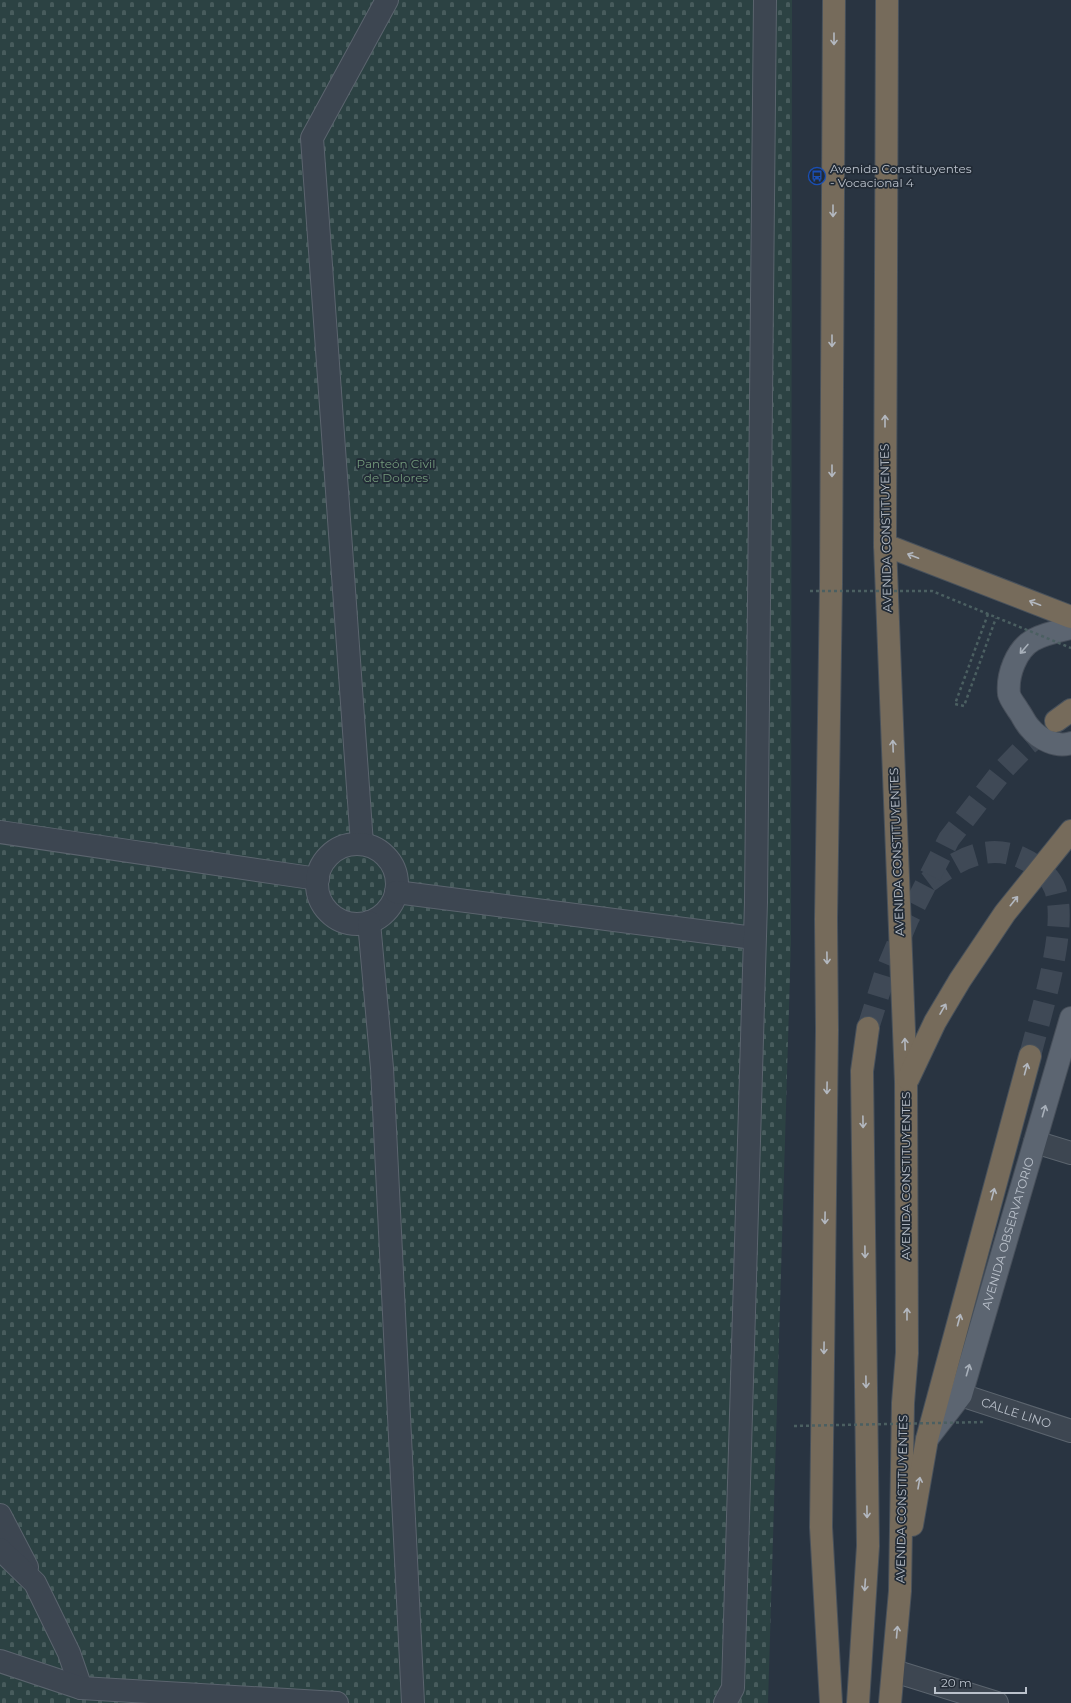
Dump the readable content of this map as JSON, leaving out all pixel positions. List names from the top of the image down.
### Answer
{
  "streets": {
    "highway": ["AVENIDA CONSTITUYENTES"],
    "main road": ["AVENIDA OBSERVATORIO"],
    "street": ["CALLE LINO"]
  },
  "crossings": [
    ["AVENIDA OBSERVATORIO", "CALLE LINO"]
  ],
  "one_way": ["AVENIDA OBSERVATORIO"],
  "parks": ["Panteón Civil de Dolores"],
  "places": {
    "bus stop": ["Avenida Constituyentes - Vocacional 4"]
  },
  "scale_bar": "20 m"
}
